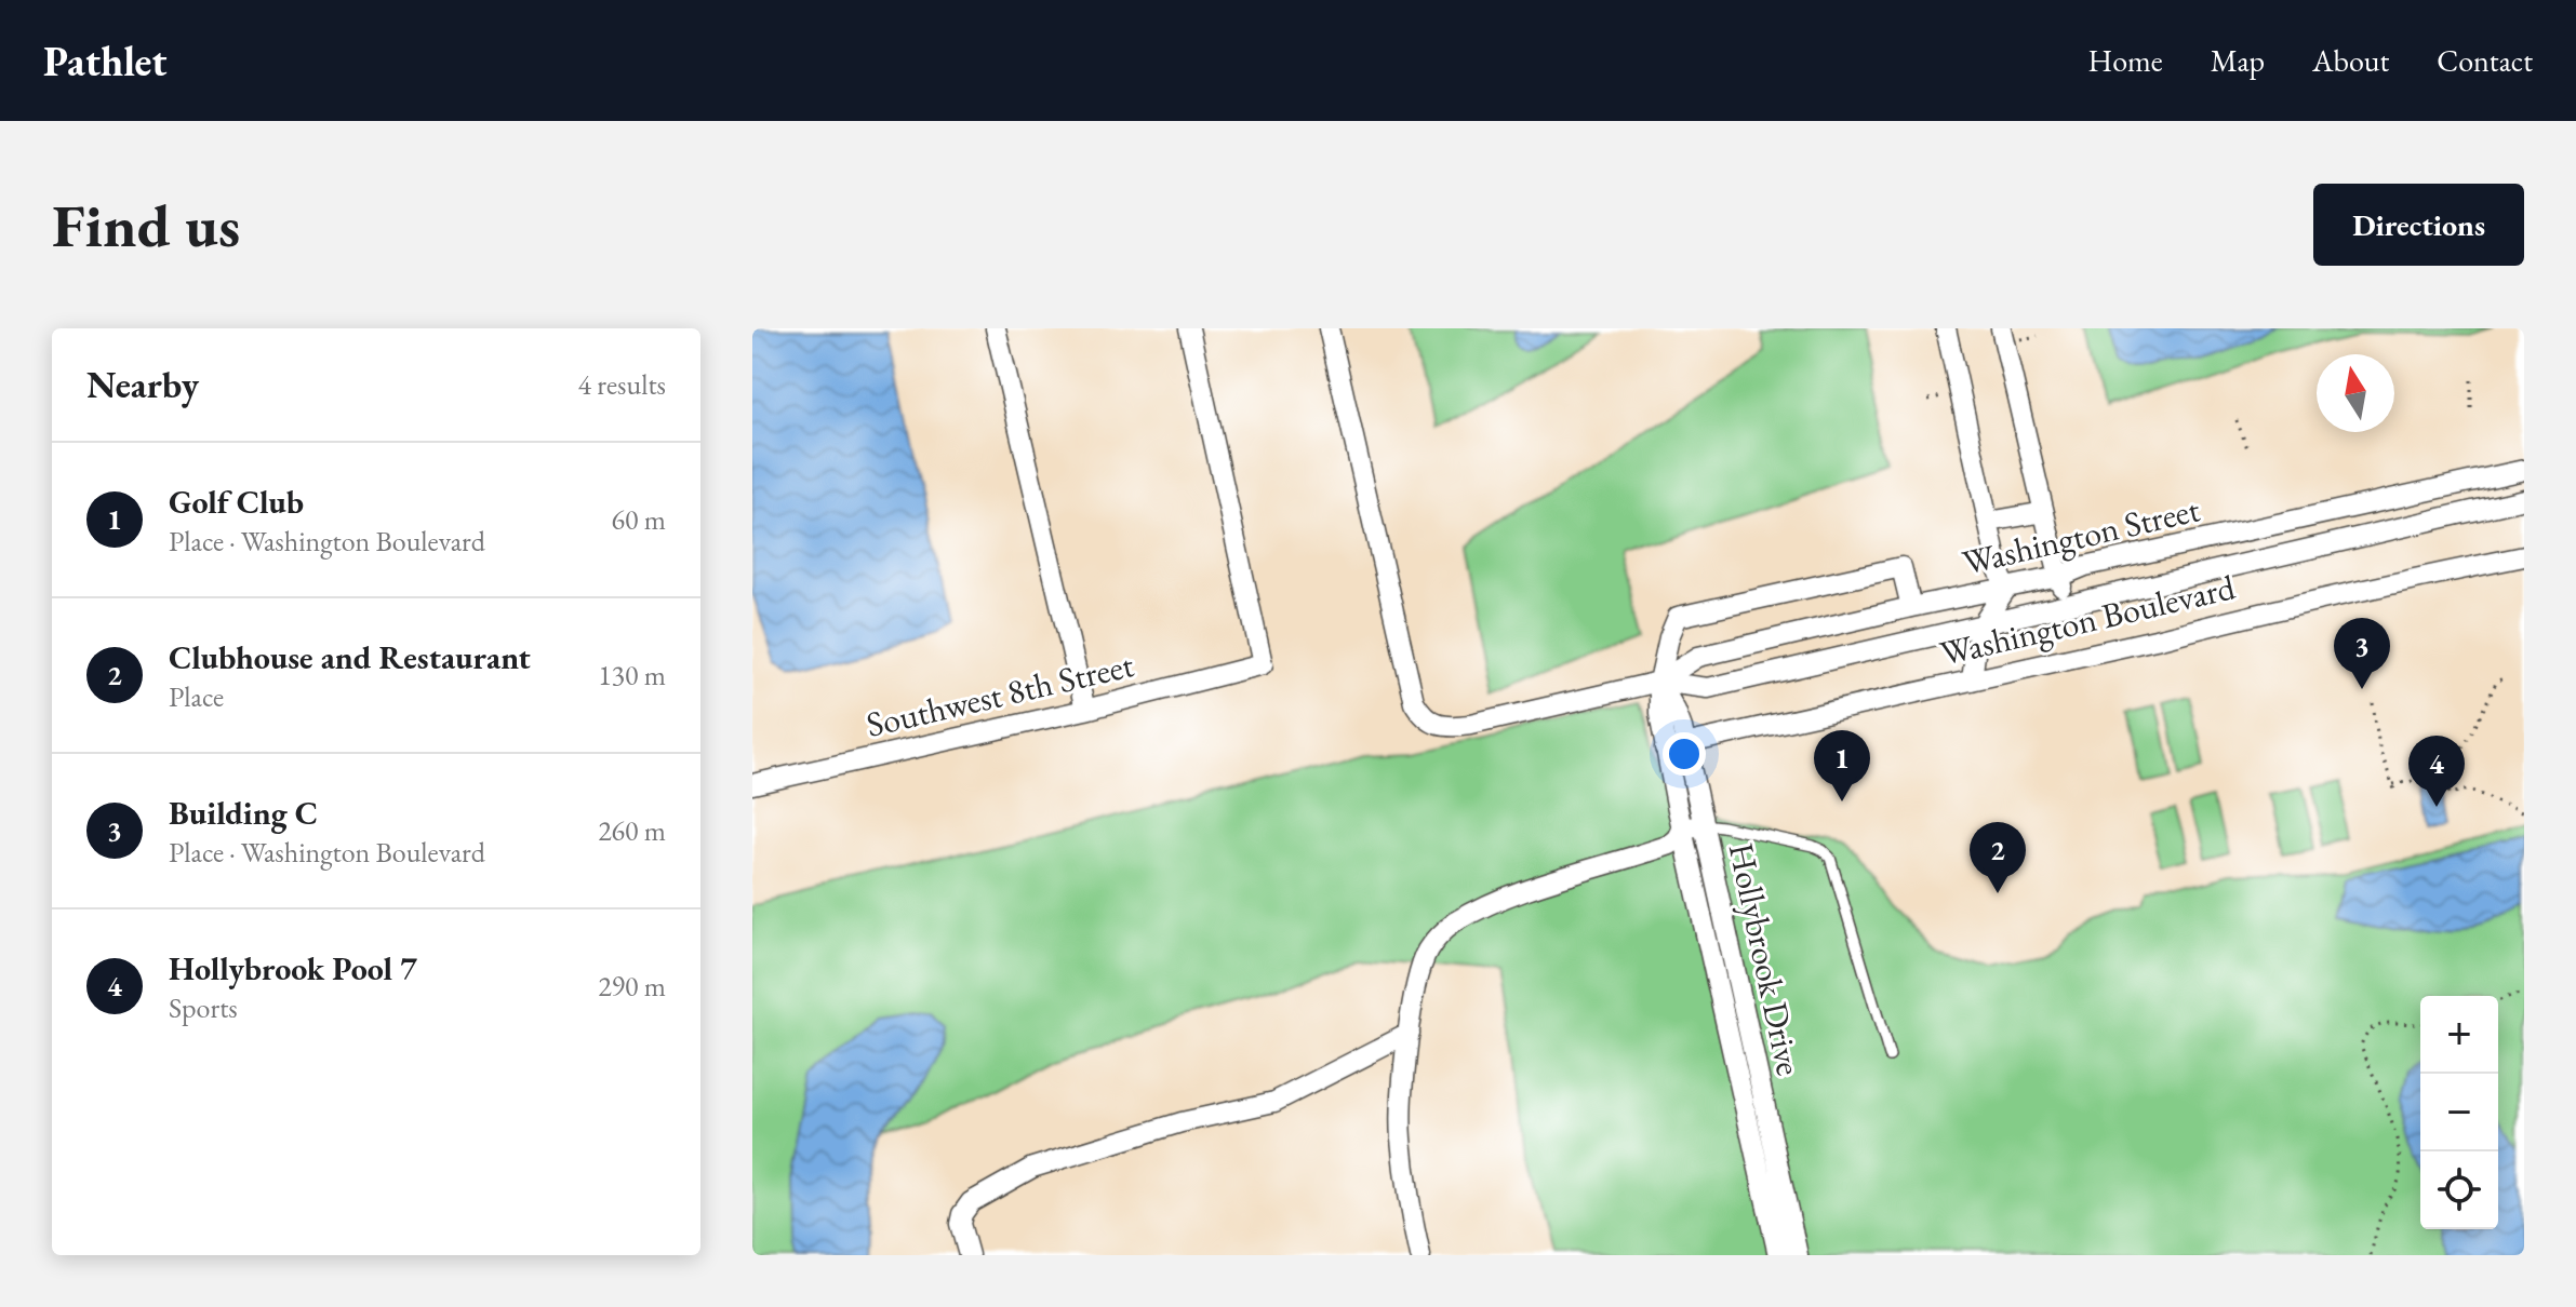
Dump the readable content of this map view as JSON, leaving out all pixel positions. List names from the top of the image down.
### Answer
{
  "streets": {
    "street": [
      "Washington Street",
      "Washington Boulevard",
      "Southwest 8th Street",
      "Hollybrook Drive"
    ]
  },
  "crossings": [
    ["Washington Street", "Hollybrook Drive"],
    ["Washington Boulevard", "Hollybrook Drive"]
  ],
  "north": "top",
  "page": {
    "header": "Pathlet",
    "nav": [
      "Home",
      "Map",
      "About",
      "Contact"
    ],
    "buttons": "Directions",
    "title": "Find us",
    "heading": ["Nearby", "4 results"],
    "list": [
      {
        "mark": "1",
        "name": "Golf Club",
        "note": "Place · Washington Boulevard",
        "value": "60 m"
      },
      {
        "mark": "2",
        "name": "Clubhouse and Restaurant",
        "note": "Place",
        "value": "130 m"
      },
      {
        "mark": "3",
        "name": "Building C",
        "note": "Place · Washington Boulevard",
        "value": "260 m"
      },
      {
        "mark": "4",
        "name": "Hollybrook Pool 7",
        "note": "Sports",
        "value": "290 m"
      }
    ],
    "pins": [
      "3",
      "1",
      "4",
      "2"
    ],
    "map_buttons": ["+", "−"]
  }
}
